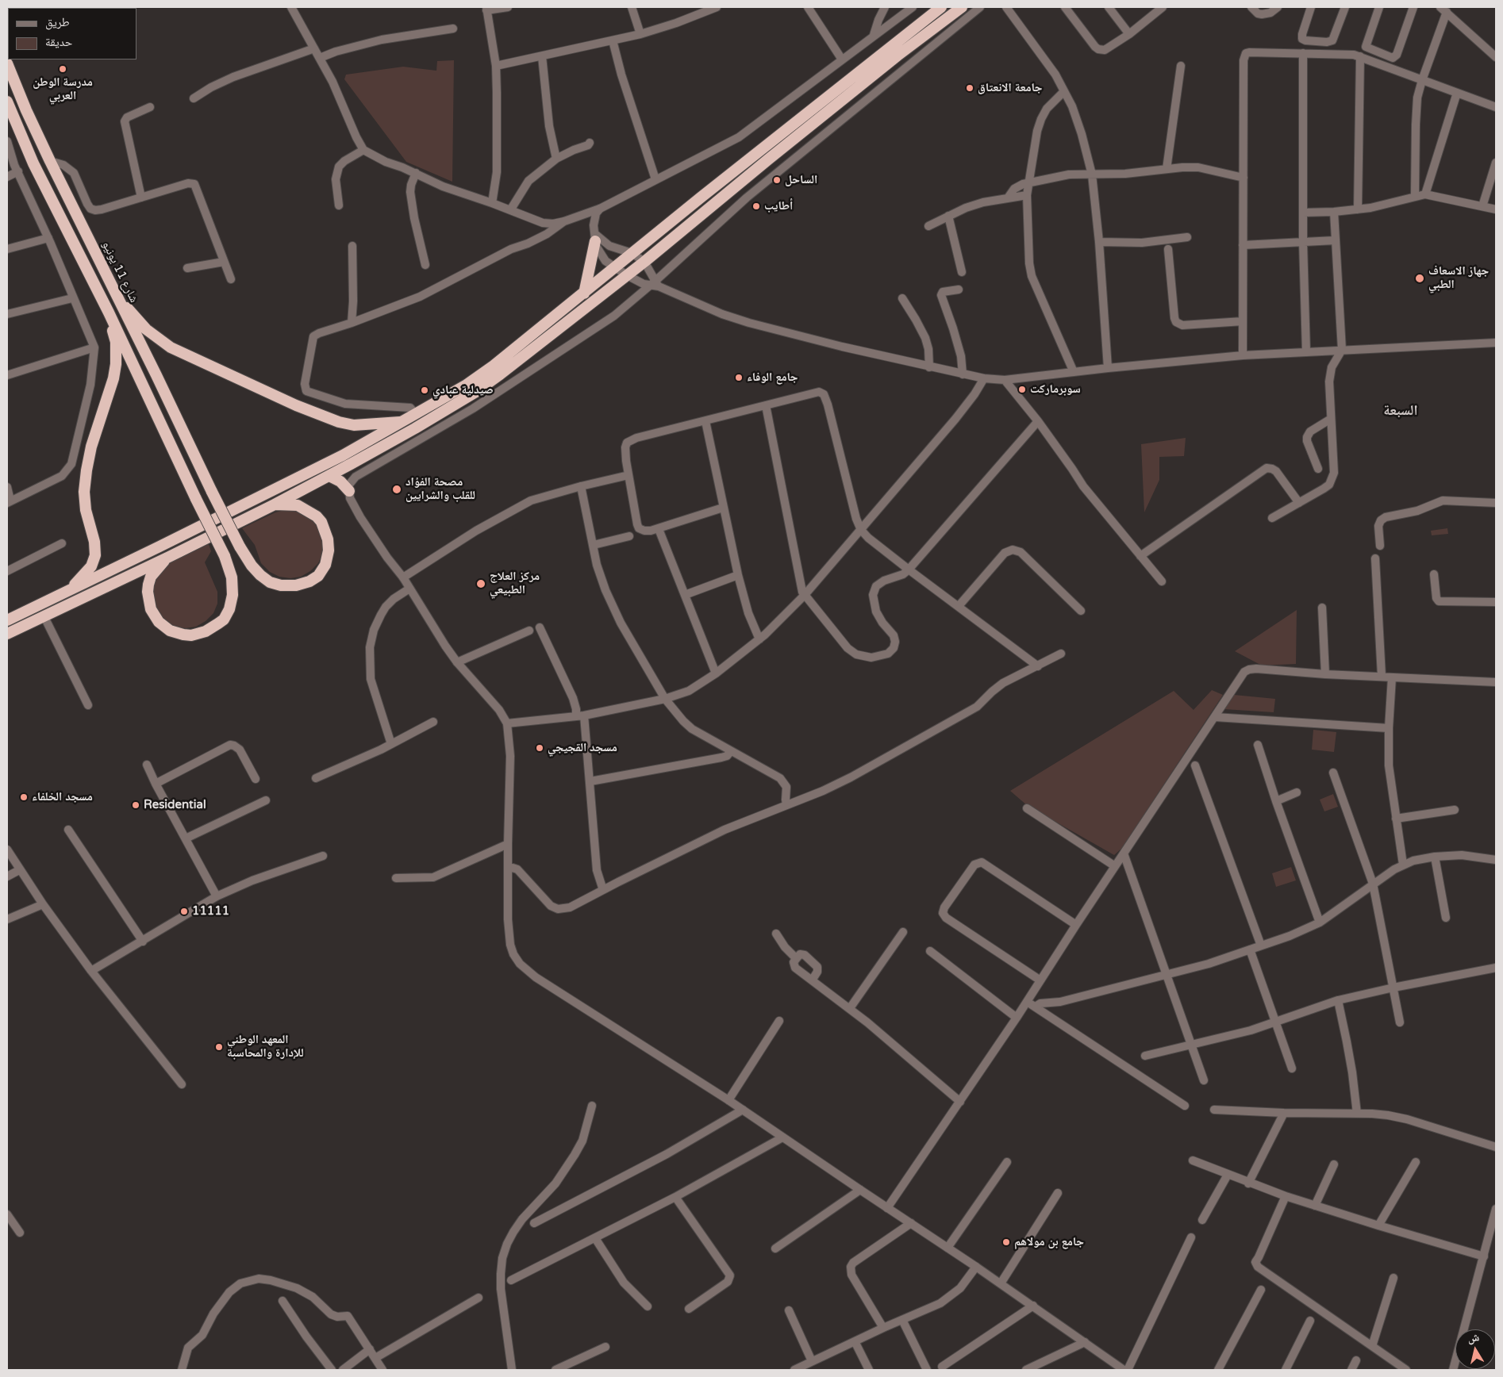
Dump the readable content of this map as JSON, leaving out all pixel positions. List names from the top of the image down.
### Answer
{
  "streets": {
    "highway": ["شارع 11 يونيو"]
  },
  "districts": ["السبعة"],
  "places": [
    "مدرسة الوطن العربي",
    "جامعة الانعتاق",
    "الساحل",
    "أطايب",
    "جهاز الاسعاف الطبي",
    "جامع الوفاء",
    "سوبرماركت",
    "صيدلية عبادي",
    "مصحة الفؤاد للقلب والشرايين",
    "مركز العلاج الطبيعي",
    "مسجد القجيجي",
    "مسجد الخلفاء",
    "Residential",
    "11111",
    "المعهد الوطني للإدارة والمحاسبة",
    "جامع بن مولاهم"
  ],
  "legend": ["طريق", "حديقة"],
  "north": "top"
}
